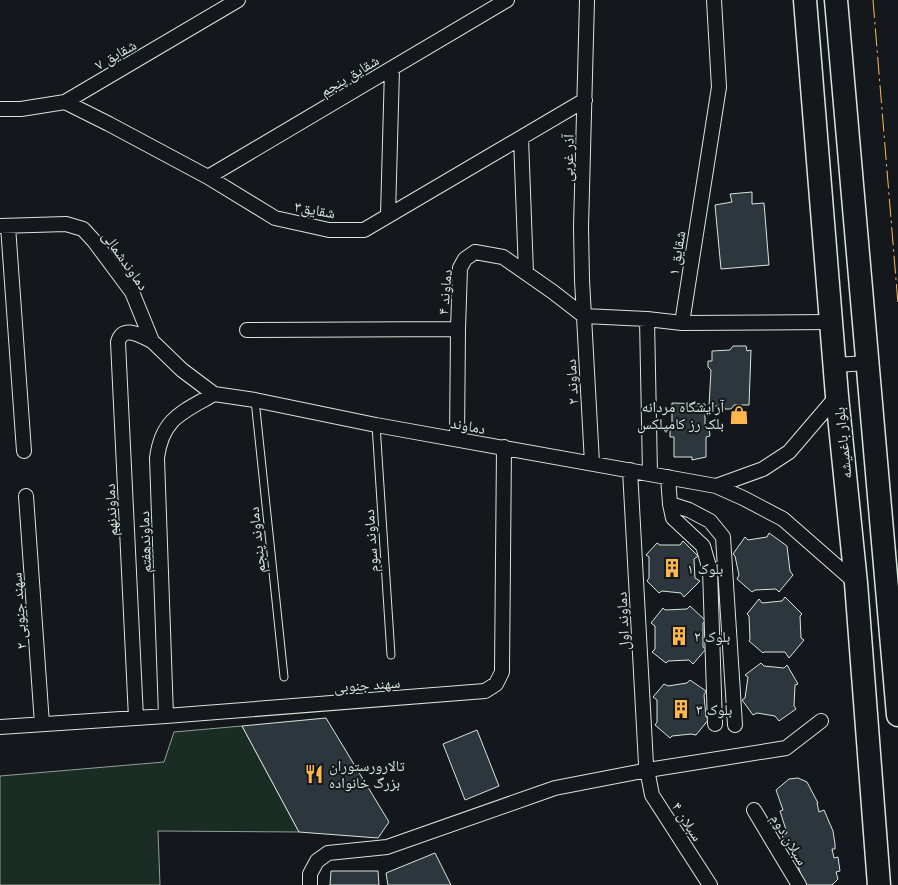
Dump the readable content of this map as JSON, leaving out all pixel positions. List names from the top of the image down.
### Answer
{
  "streets": {
    "main road": ["بلوار باغمیشه"],
    "street": [
      "شقایق ۷",
      "شقایق پنجم",
      "آذر غربی",
      "شقایق۳",
      "شقایق ۱",
      "دماوندشمالی",
      "دماوند ۴",
      "دماوند ۲",
      "دماوند",
      "دماوندنهم",
      "دماوندهفتم",
      "سهند جنوبی ۲",
      "دماوند اول",
      "سهند جنوبی",
      "سبلان ۴",
      "سبلان دوم"
    ],
    "lane": ["دماوند پنجم", "دماوند سوم"]
  },
  "crossings": [
    ["شقایق ۷", "شقایق۳"],
    ["شقایق پنجم", "شقایق۳"],
    ["آذر غربی", "شقایق۳"],
    ["آذر غربی", "دماوند ۴"],
    ["آذر غربی", "دماوند ۲"],
    ["دماوندشمالی", "دماوند"],
    ["دماوندشمالی", "دماوندنهم"],
    ["دماوندشمالی", "دماوندهفتم"],
    ["دماوند ۴", "دماوند ۲"],
    ["دماوند ۴", "دماوند"],
    ["دماوند ۲", "دماوند"],
    ["دماوند", "بلوار باغمیشه"],
    ["دماوند", "دماوند پنجم"],
    ["دماوند", "دماوند سوم"],
    ["دماوند", "دماوندهفتم"],
    ["دماوند", "دماوند اول"],
    ["دماوند", "سهند جنوبی"],
    ["دماوندنهم", "سهند جنوبی"],
    ["دماوندهفتم", "سهند جنوبی"],
    ["سهند جنوبی ۲", "سهند جنوبی"],
    ["دماوند اول", "سبلان ۴"]
  ],
  "places": {
    "shop": ["آرایشگاه مردانه بلک رز کامپلکس"],
    "building": ["بلوک ۱", "بلوک ۲", "بلوک ۳"],
    "restaurant": ["تالارورستوران بزرگ خانواده"]
  }
}
